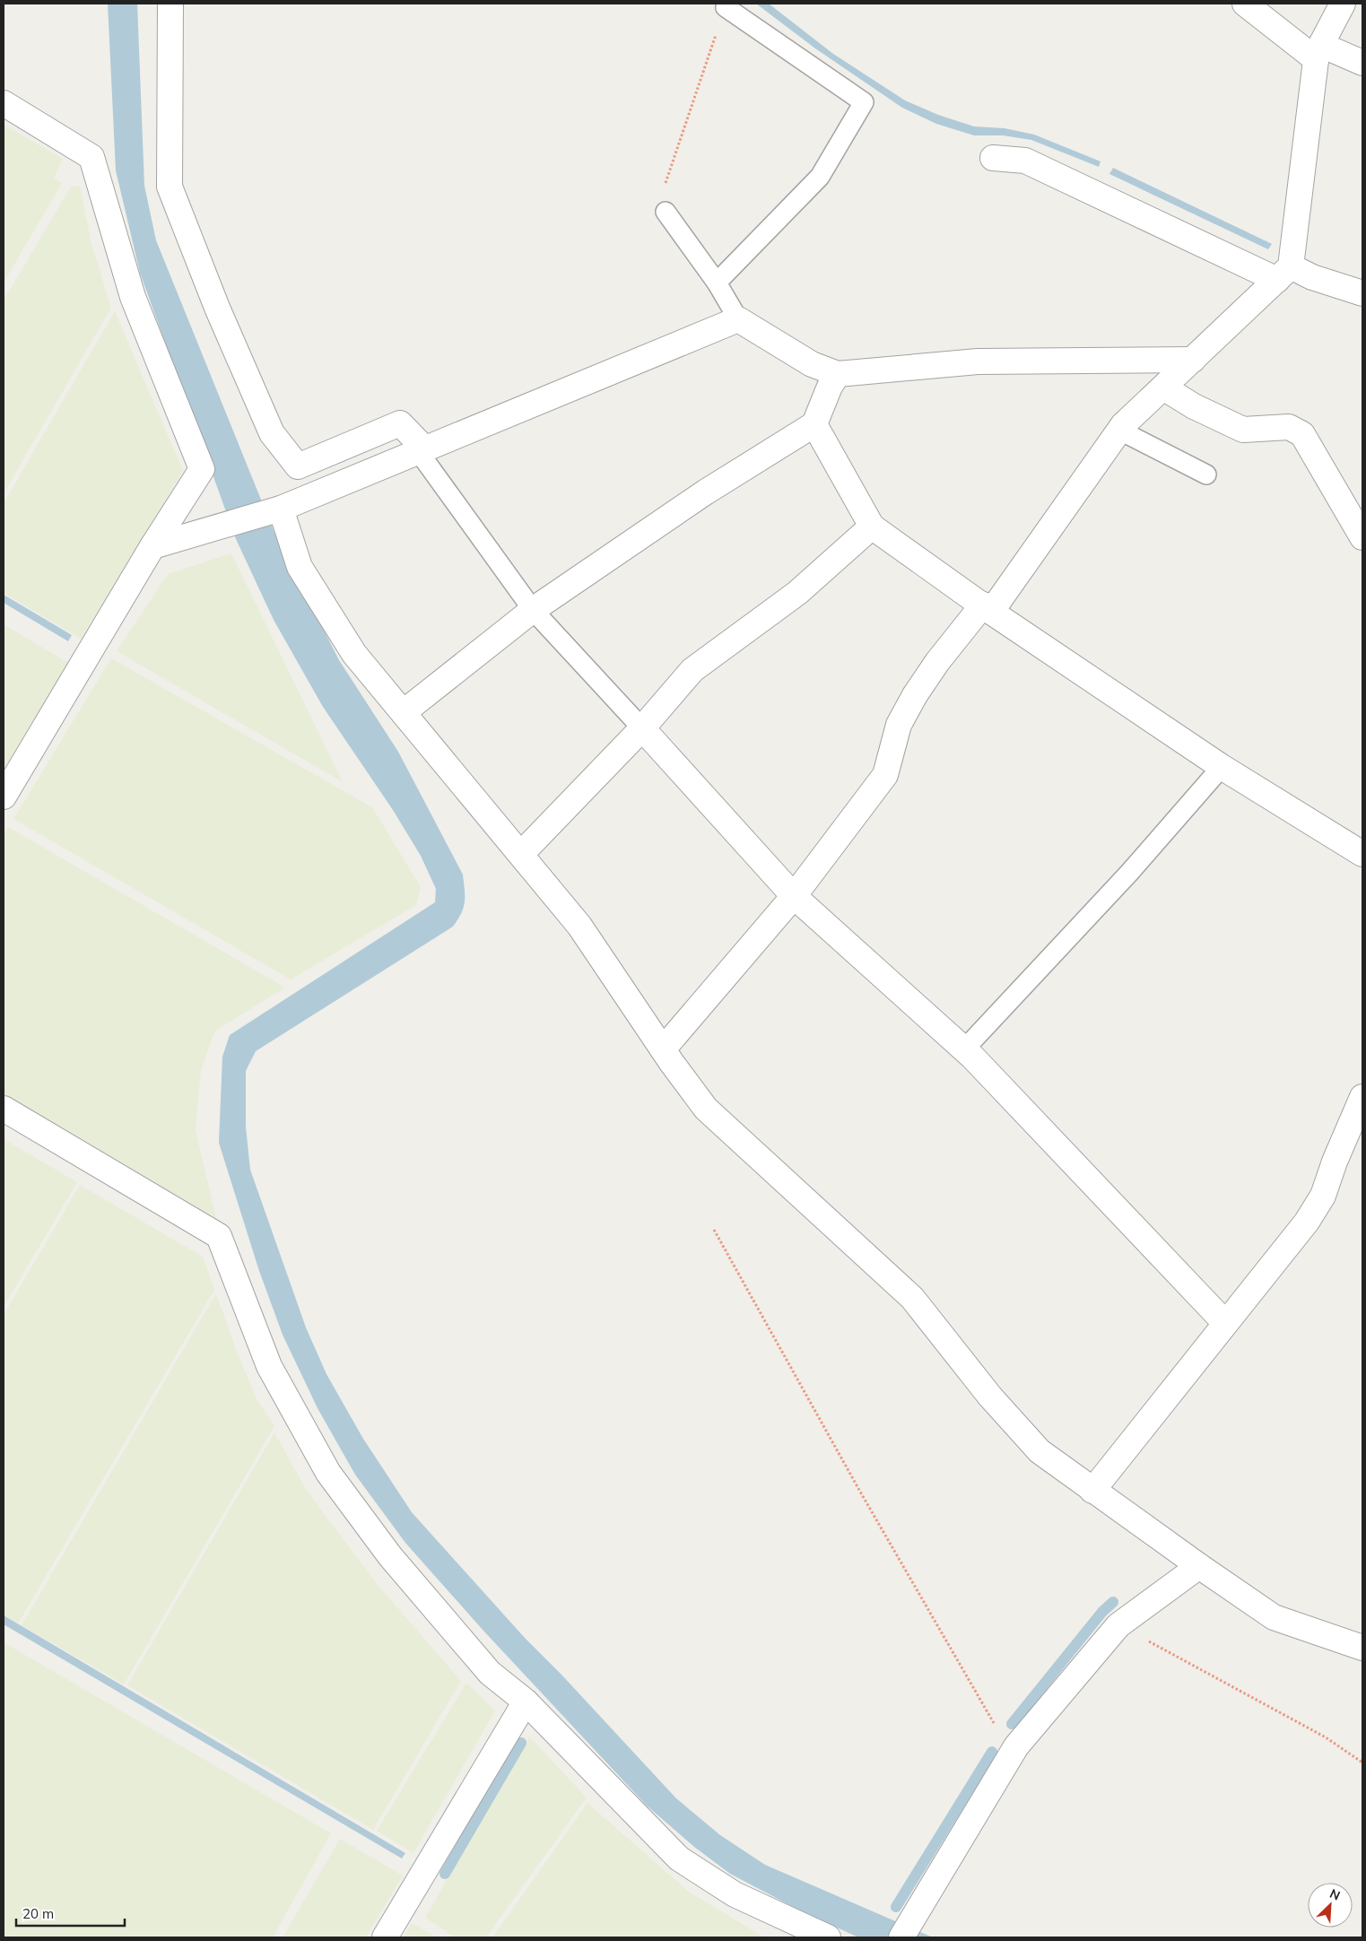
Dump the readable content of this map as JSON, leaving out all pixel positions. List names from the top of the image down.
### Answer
{
  "scale_bar": "20 m",
  "north": "top right"
}
